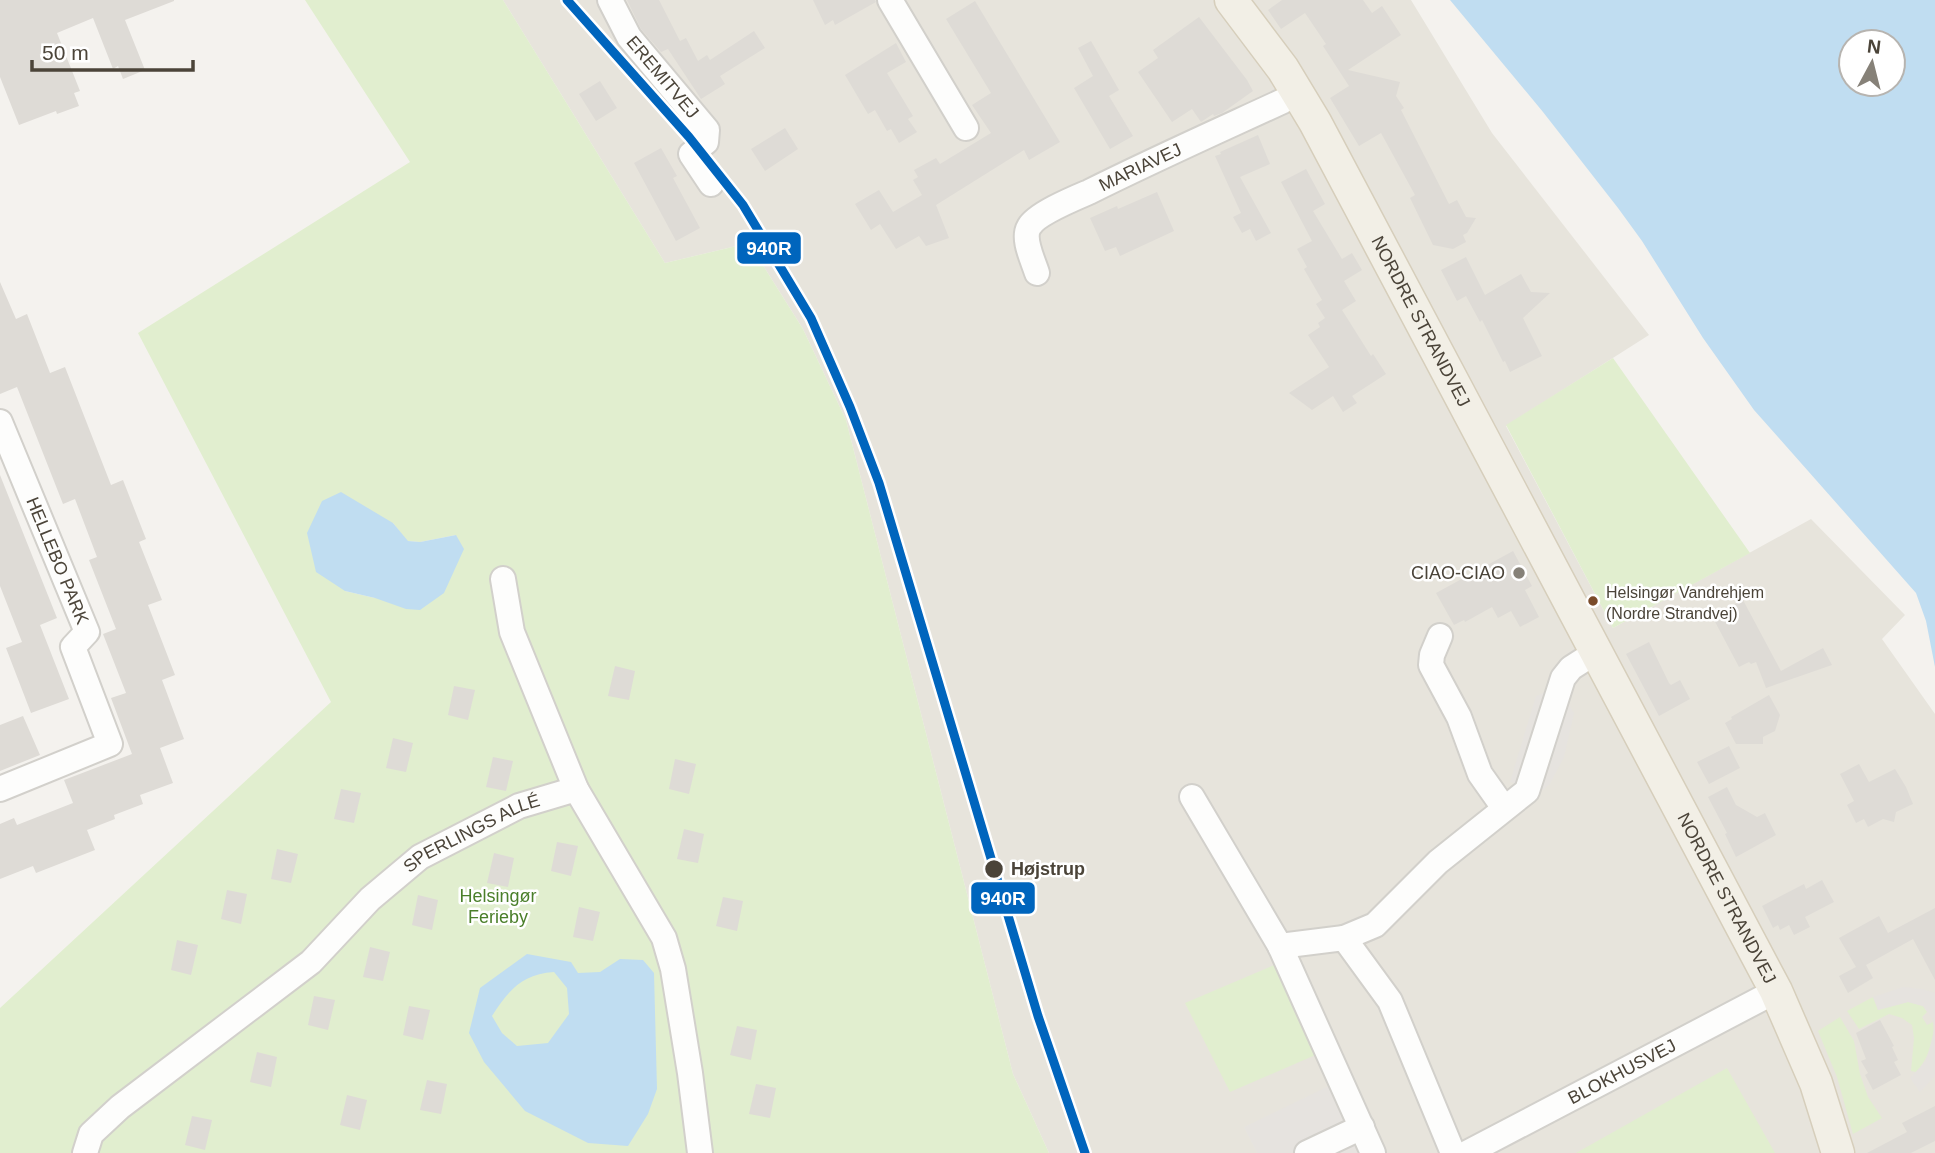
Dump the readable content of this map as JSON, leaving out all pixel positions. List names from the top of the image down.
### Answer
{
  "streets": {
    "main road": ["NORDRE STRANDVEJ"],
    "street": [
      "EREMITVEJ",
      "MARIAVEJ",
      "HELLEBO PARK",
      "SPERLINGS ALLÉ",
      "BLOKHUSVEJ"
    ]
  },
  "crossings": [
    ["MARIAVEJ", "NORDRE STRANDVEJ"],
    ["NORDRE STRANDVEJ", "BLOKHUSVEJ"]
  ],
  "parks": ["Helsingør Ferieby"],
  "places": ["CIAO-CIAO", "Helsingør Vandrehjem (Nordre Strandvej)", "Højstrup"],
  "lines": ["transit line 940R"],
  "scale_bar": "50 m",
  "north": "top"
}
